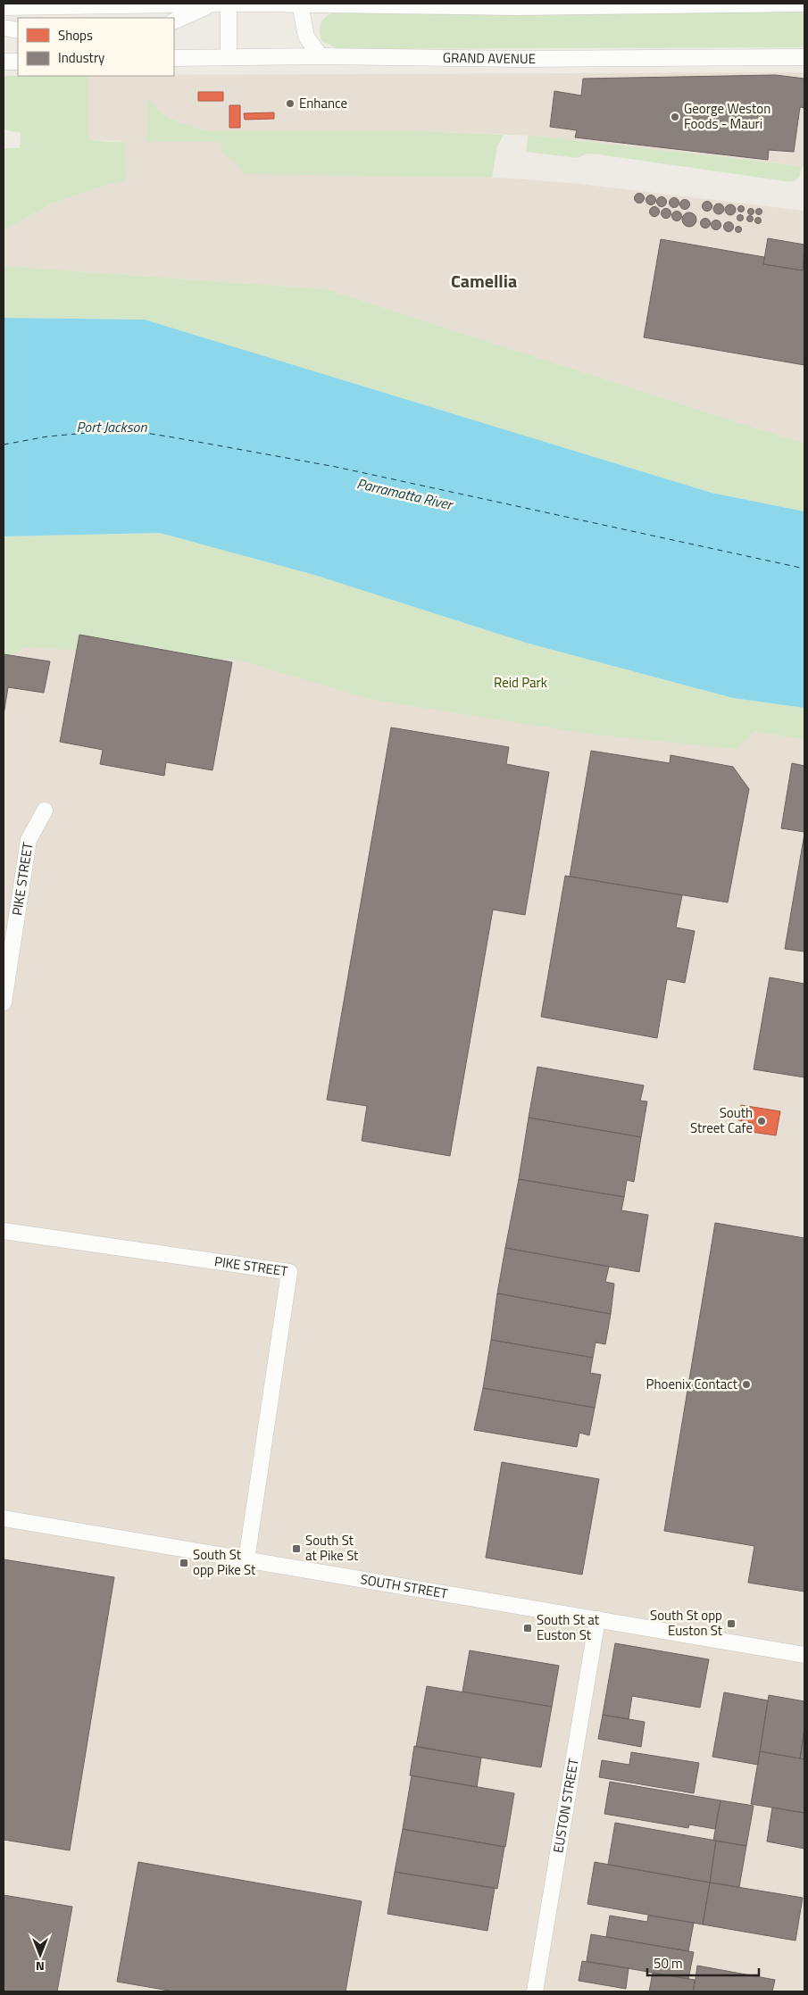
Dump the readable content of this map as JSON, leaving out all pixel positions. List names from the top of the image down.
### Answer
{
  "streets": {
    "street": [
      "GRAND AVENUE",
      "PIKE STREET",
      "SOUTH STREET",
      "EUSTON STREET"
    ]
  },
  "crossings": [
    ["PIKE STREET", "SOUTH STREET"],
    ["SOUTH STREET", "EUSTON STREET"]
  ],
  "districts": ["Camellia"],
  "water": ["Port Jackson", "Parramatta River"],
  "parks": ["Reid Park"],
  "places": {
    "other": [
      "Enhance",
      "George Weston Foods - Mauri",
      "South Street Cafe",
      "Phoenix Contact"
    ],
    "transit": [
      "South St at Pike St",
      "South St opp Pike St",
      "South St opp Euston St",
      "South St at Euston St"
    ]
  },
  "legend": ["Shops", "Industry"],
  "scale_bar": "50 m",
  "north": "bottom"
}
